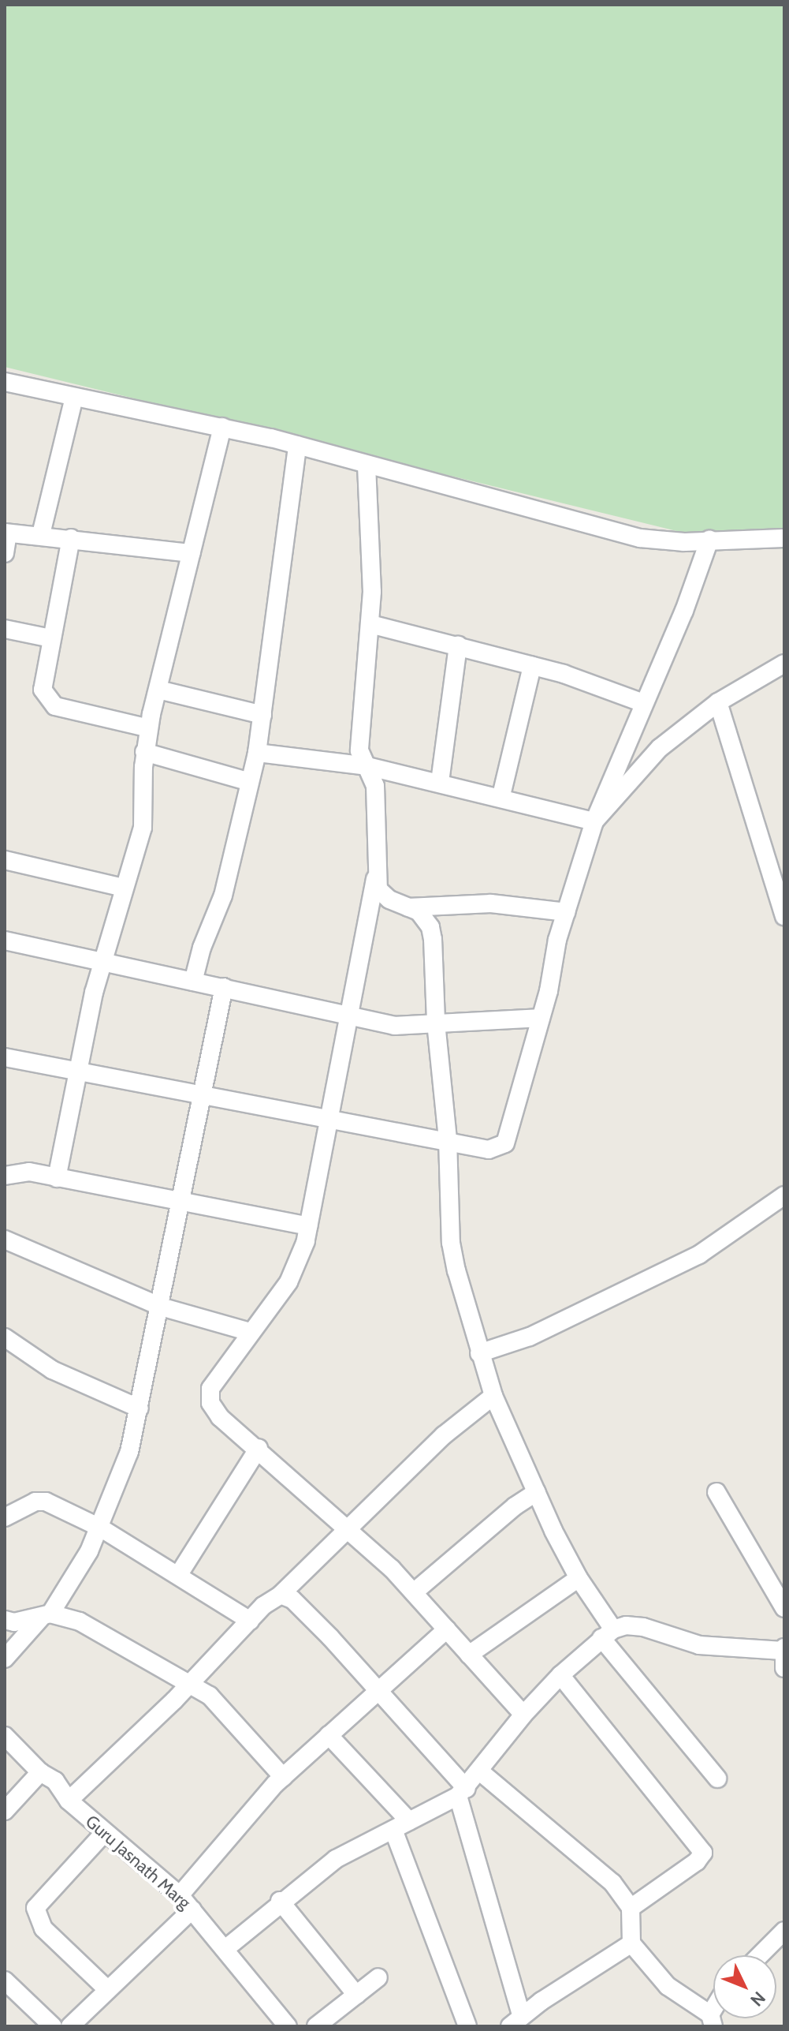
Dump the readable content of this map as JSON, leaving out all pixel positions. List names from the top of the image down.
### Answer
{
  "streets": {
    "street": ["Guru Jasnath Marg"]
  },
  "north": "bottom right"
}
